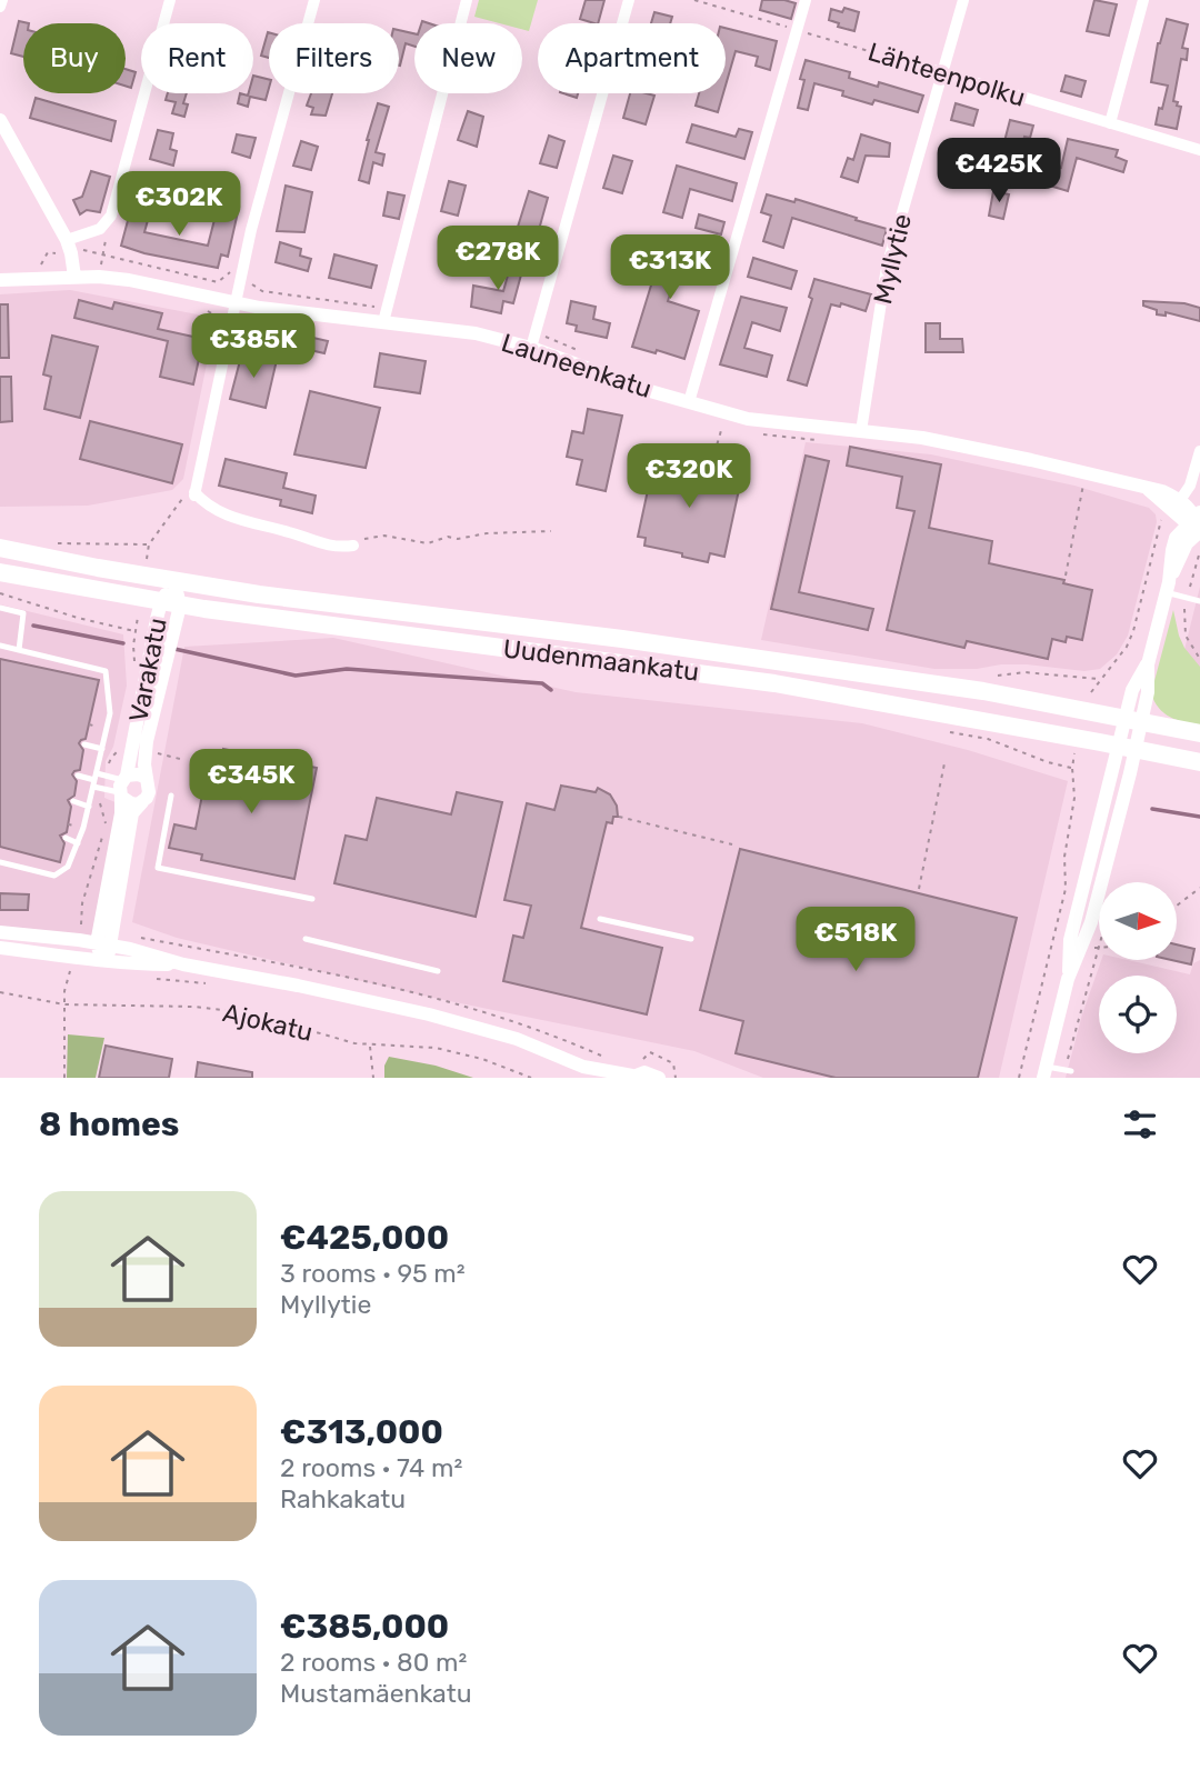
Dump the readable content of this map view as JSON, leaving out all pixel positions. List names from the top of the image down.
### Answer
{
  "streets": {
    "main road": ["Uudenmaankatu"],
    "street": [
      "Lähteenpolku",
      "Myllytie",
      "Launeenkatu",
      "Varakatu",
      "Ajokatu"
    ]
  },
  "crossings": [
    ["Lähteenpolku", "Myllytie"],
    ["Myllytie", "Launeenkatu"],
    ["Uudenmaankatu", "Varakatu"],
    ["Varakatu", "Ajokatu"]
  ],
  "north": "right",
  "page": {
    "chip": [
      "Buy",
      "Rent",
      "Filters",
      "New",
      "Apartment"
    ],
    "price": [
      "€425K",
      "€302K",
      "€278K",
      "€313K",
      "€385K",
      "€320K",
      "€345K",
      "€518K"
    ],
    "heading": "8 homes",
    "list": [
      {
        "name": "€425,000",
        "note": "3 rooms · 95 m² · Myllytie"
      },
      {
        "name": "€313,000",
        "note": "2 rooms · 74 m² · Rahkakatu"
      },
      {
        "name": "€385,000",
        "note": "2 rooms · 80 m² · Mustamäenkatu"
      }
    ]
  }
}
